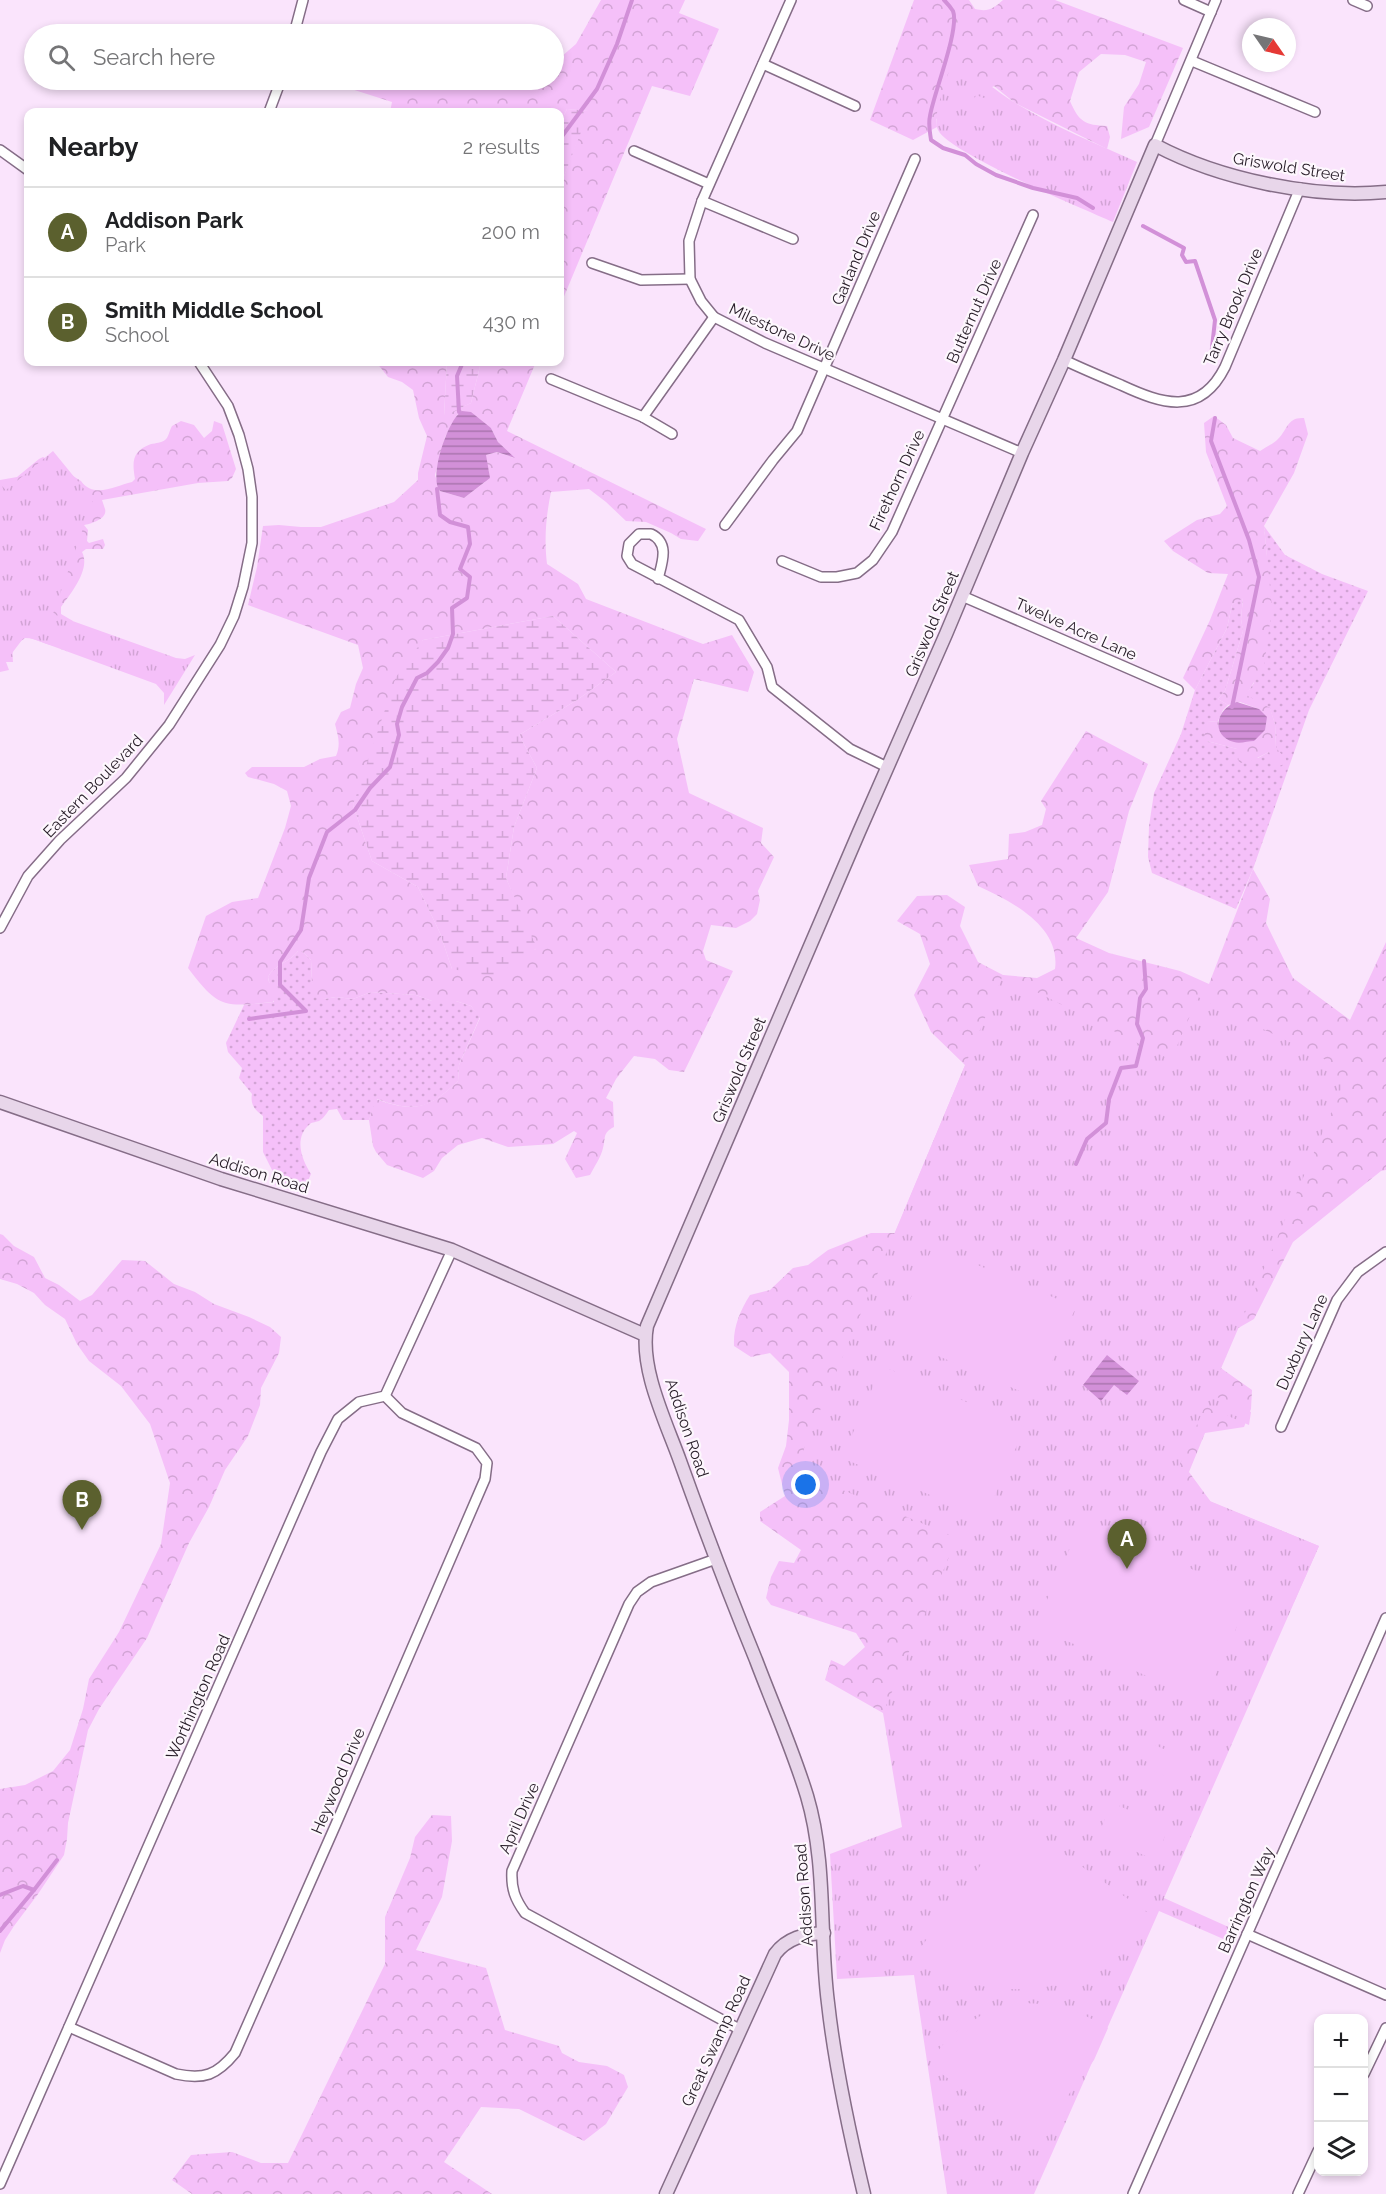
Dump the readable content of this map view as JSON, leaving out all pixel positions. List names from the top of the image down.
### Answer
{
  "streets": {
    "main road": ["Griswold Street", "Addison Road", "Great Swamp Road"],
    "street": [
      "Garland Drive",
      "Tarry Brook Drive",
      "Butternut Drive",
      "Milestone Drive",
      "Firethorn Drive",
      "Twelve Acre Lane",
      "Eastern Boulevard",
      "Duxbury Lane",
      "Worthington Road",
      "Heywood Drive",
      "April Drive",
      "Barrington Way"
    ]
  },
  "crossings": [
    ["Griswold Street", "Tarry Brook Drive"],
    ["Griswold Street", "Milestone Drive"],
    ["Griswold Street", "Twelve Acre Lane"],
    ["Griswold Street", "Addison Road"],
    ["Garland Drive", "Milestone Drive"],
    ["Butternut Drive", "Milestone Drive"],
    ["Butternut Drive", "Firethorn Drive"],
    ["Milestone Drive", "Firethorn Drive"],
    ["Addison Road", "April Drive"],
    ["Addison Road", "Great Swamp Road"],
    ["Worthington Road", "Heywood Drive"],
    ["April Drive", "Great Swamp Road"]
  ],
  "north": "bottom right",
  "page": {
    "search": "Search here",
    "heading": ["Nearby", "2 results"],
    "list": [
      {
        "mark": "A",
        "name": "Addison Park",
        "note": "Park",
        "value": "200 m"
      },
      {
        "mark": "B",
        "name": "Smith Middle School",
        "note": "School",
        "value": "430 m"
      }
    ],
    "pins": ["B", "A"],
    "map_buttons": ["+", "−"]
  }
}
